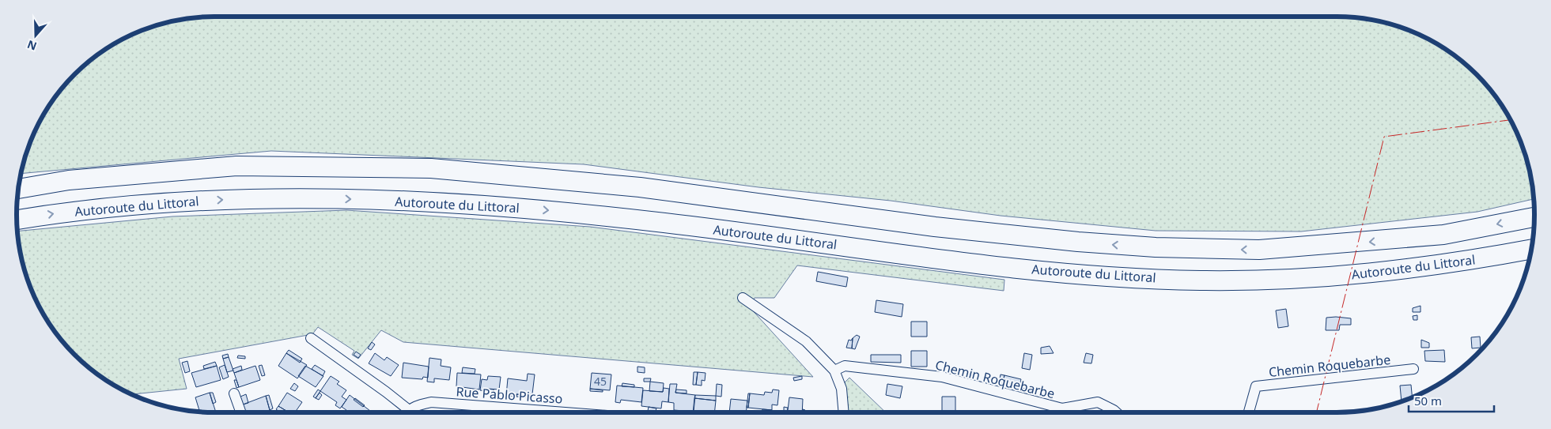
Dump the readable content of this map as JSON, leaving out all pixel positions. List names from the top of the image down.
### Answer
{
  "streets": {
    "highway": ["Autoroute du Littoral"],
    "street": ["Chemin Roquebarbe", "Rue Pablo Picasso"]
  },
  "house_numbers": ["45"],
  "scale_bar": "50 m",
  "north": "bottom"
}
